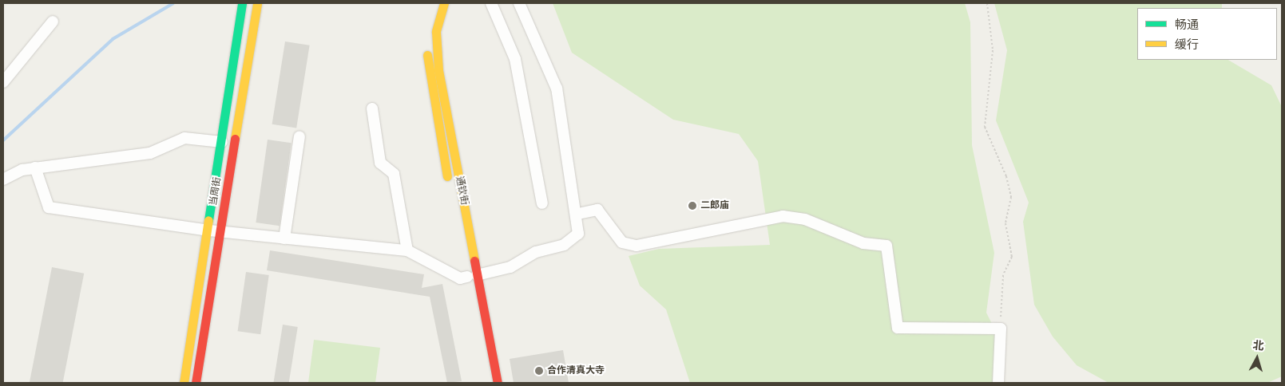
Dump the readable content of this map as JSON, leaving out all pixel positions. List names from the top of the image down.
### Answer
{
  "streets": {
    "main road": ["通钦街", "当周街"]
  },
  "places": ["二郎庙", "合作清真大寺"],
  "legend": ["畅通", "缓行"],
  "north": "top"
}
